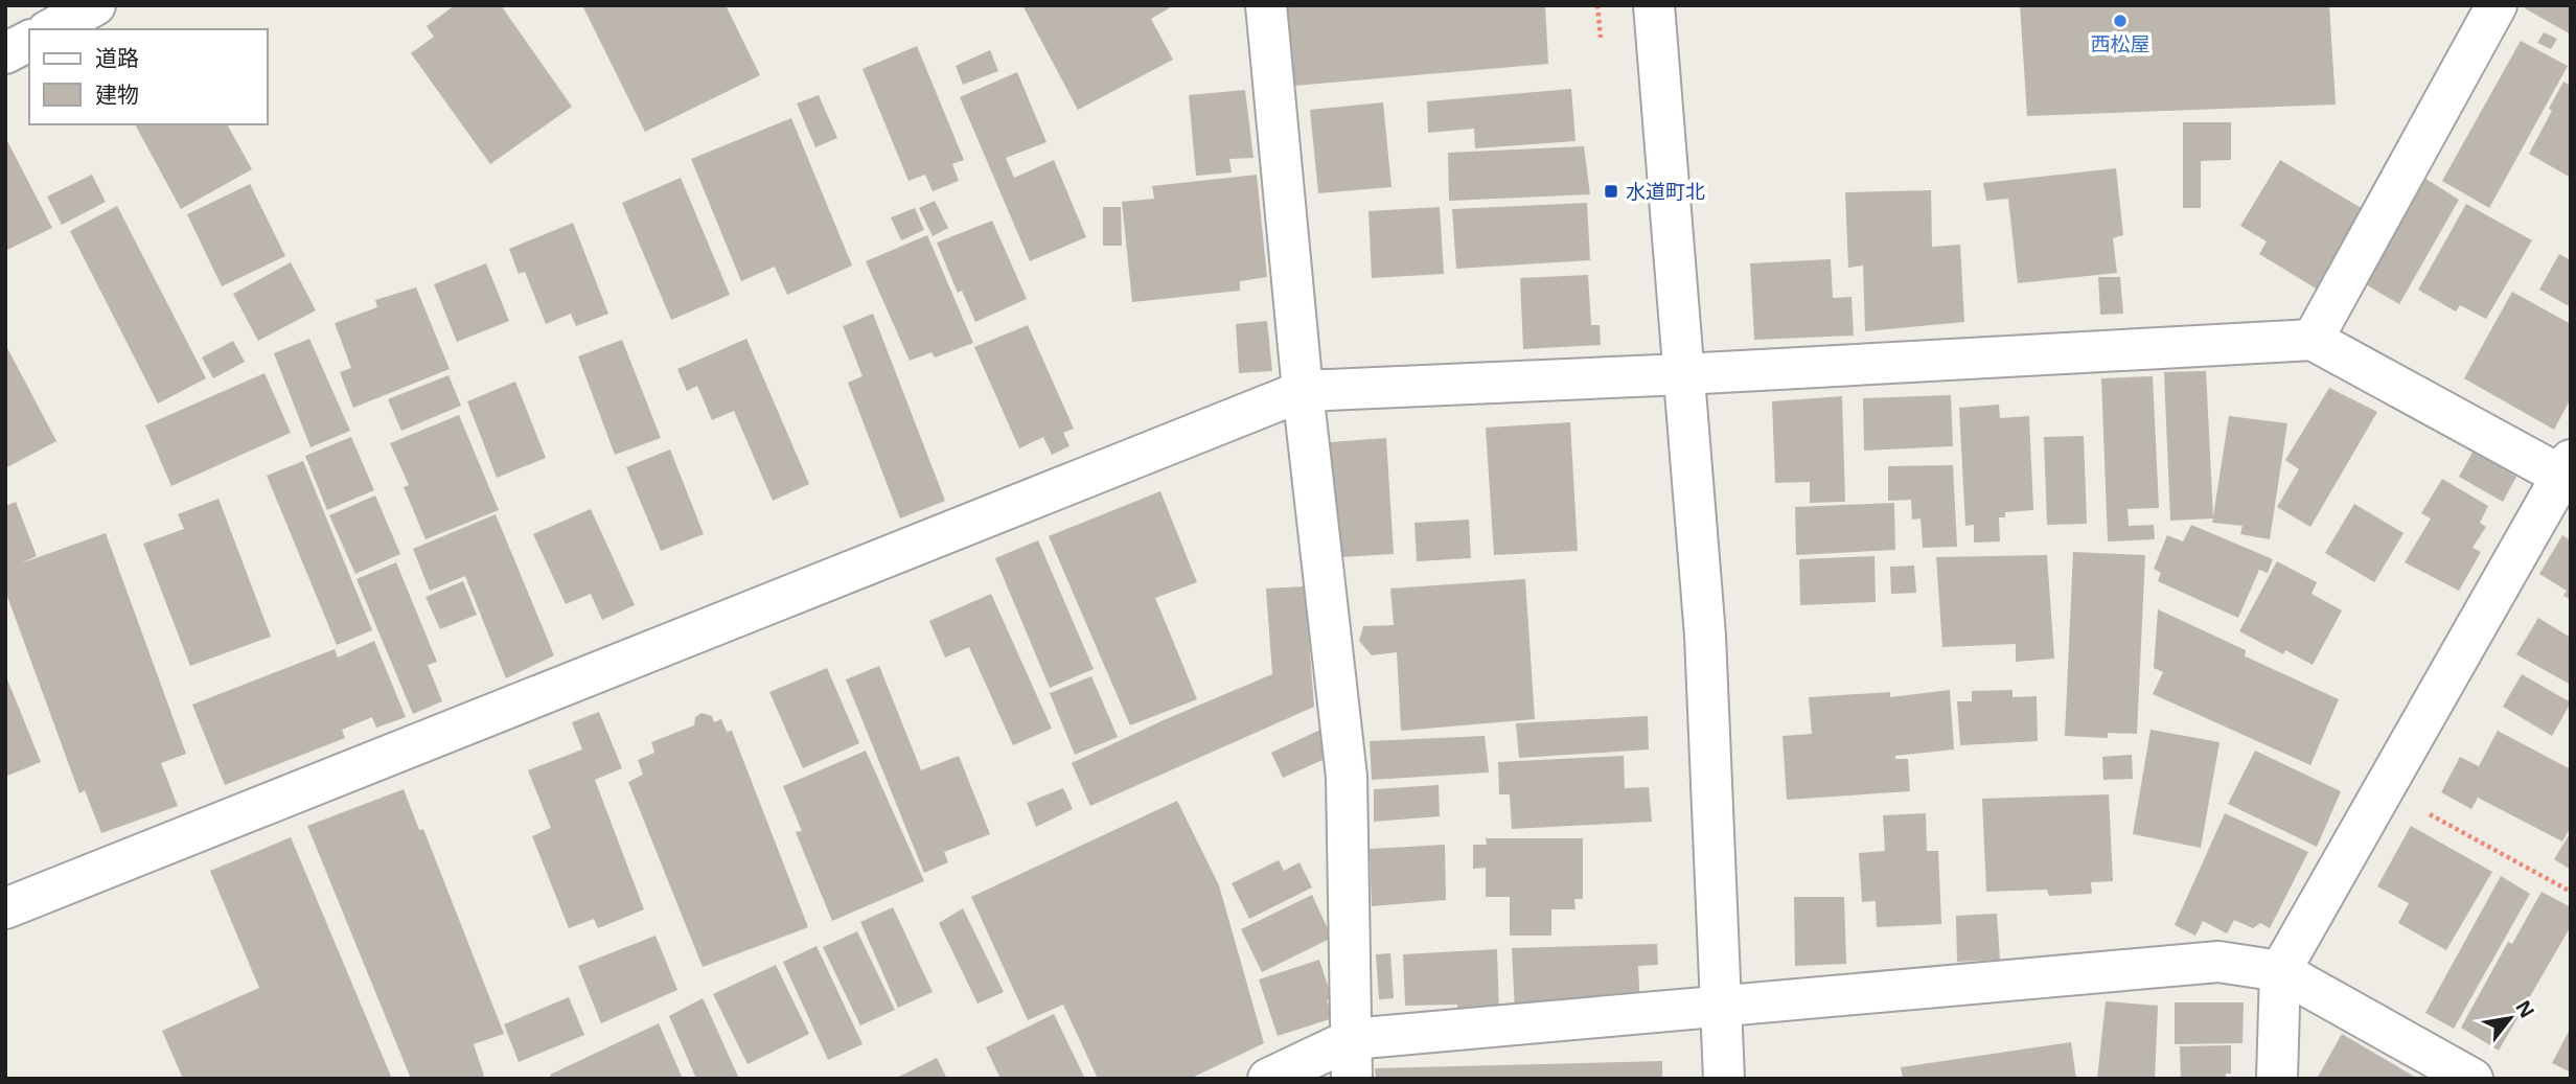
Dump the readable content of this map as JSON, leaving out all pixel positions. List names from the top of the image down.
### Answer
{
  "places": {
    "other": ["西松屋"],
    "transit": ["水道町北"]
  },
  "legend": ["道路", "建物"],
  "north": "top right"
}
